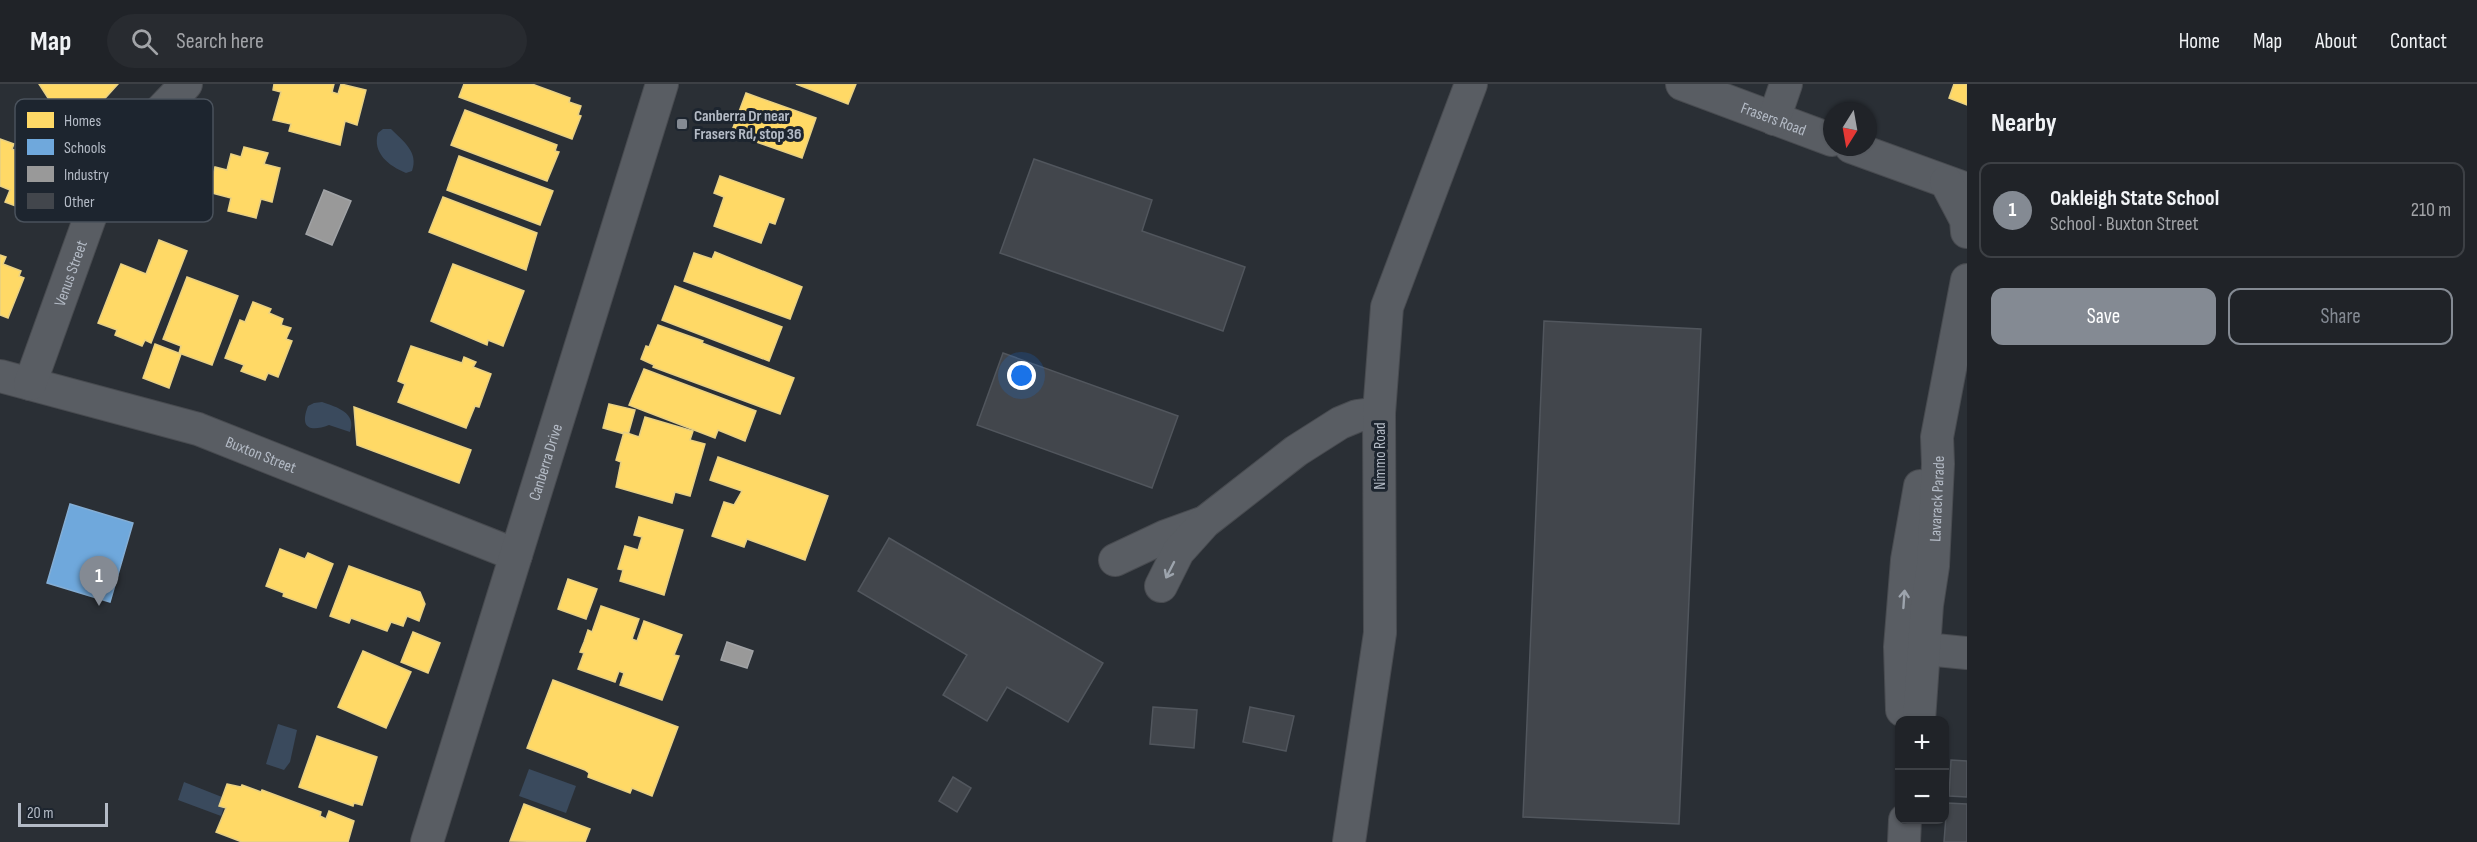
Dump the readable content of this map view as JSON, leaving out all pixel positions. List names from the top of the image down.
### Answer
{
  "streets": {
    "street": [
      "Frasers Road",
      "Venus Street",
      "Buxton Street",
      "Nimmo Road",
      "Canberra Drive",
      "Lavarack Parade"
    ]
  },
  "crossings": [
    ["Venus Street", "Buxton Street"],
    ["Buxton Street", "Canberra Drive"]
  ],
  "places": {
    "transit": ["Canberra Dr near Frasers Rd, stop 36"]
  },
  "legend": [
    "Homes",
    "Schools",
    "Industry",
    "Other"
  ],
  "scale_bar": "20 m",
  "north": "bottom",
  "page": {
    "header": "Map",
    "search": "Search here",
    "nav": [
      "Home",
      "Map",
      "About",
      "Contact"
    ],
    "heading": "Nearby",
    "list": [
      {
        "mark": "1",
        "name": "Oakleigh State School",
        "note": "School · Buxton Street",
        "value": "210 m"
      }
    ],
    "buttons": ["Save", "Share"],
    "pins": "1",
    "map_buttons": ["+", "−"],
    "scale": "20 m"
  }
}
